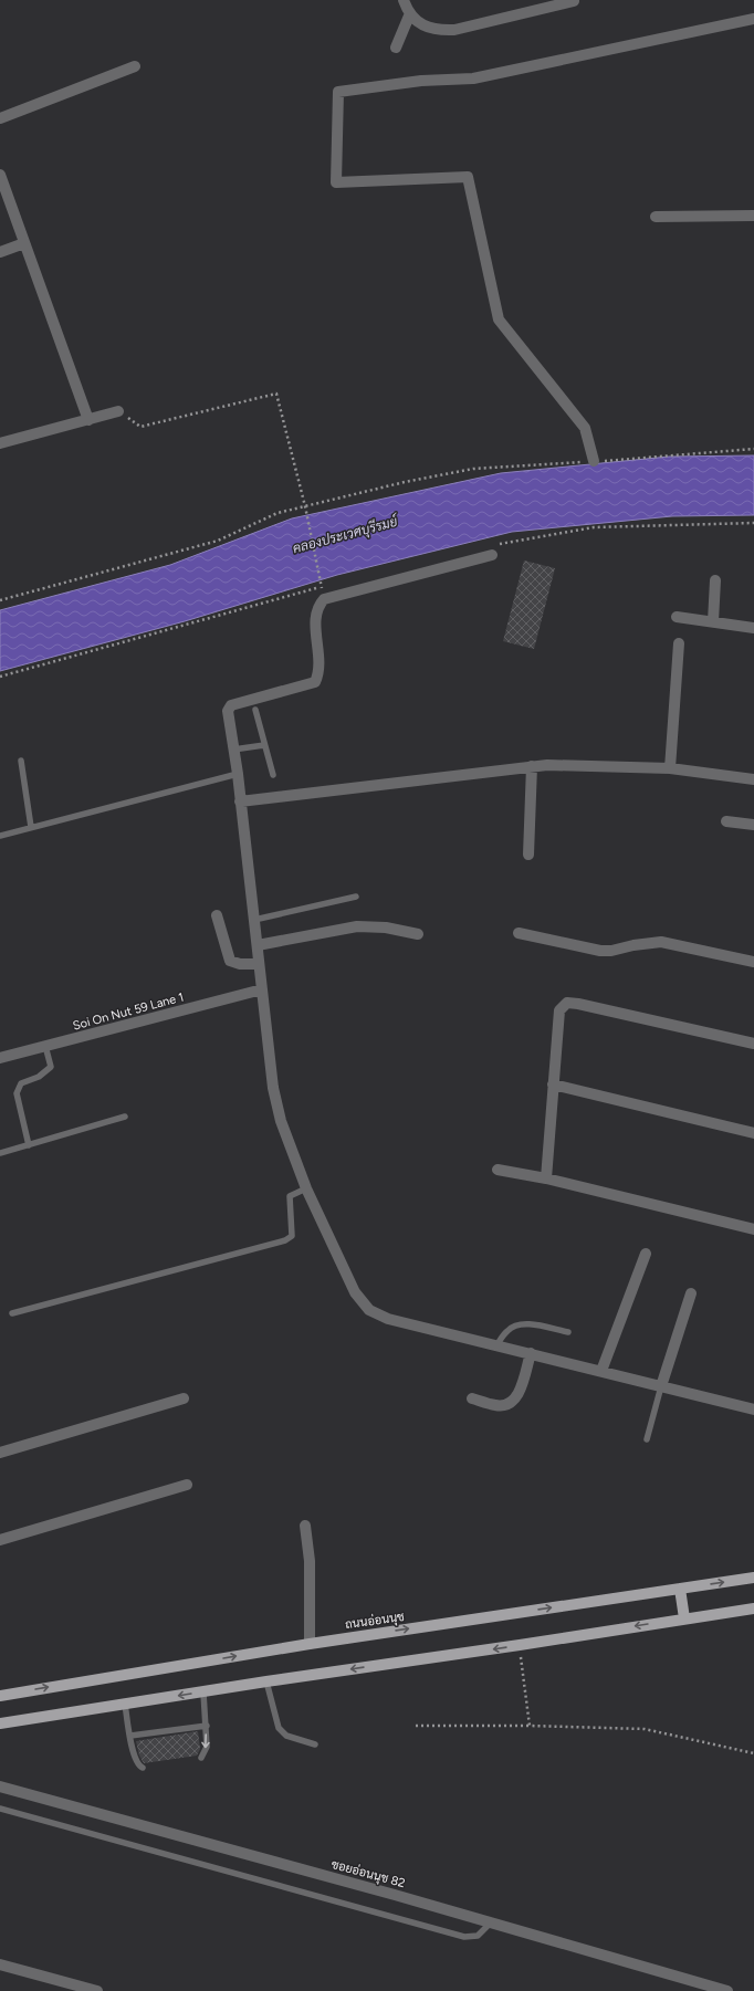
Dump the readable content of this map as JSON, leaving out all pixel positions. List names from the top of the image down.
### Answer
{
  "streets": {
    "main road": ["ถนนอ่อนนุช"],
    "street": ["Soi On Nut 59 Lane 1", "ซอยอ่อนนุช 82"]
  },
  "water": ["คลองประเวศบุรีรมย์"]
}
